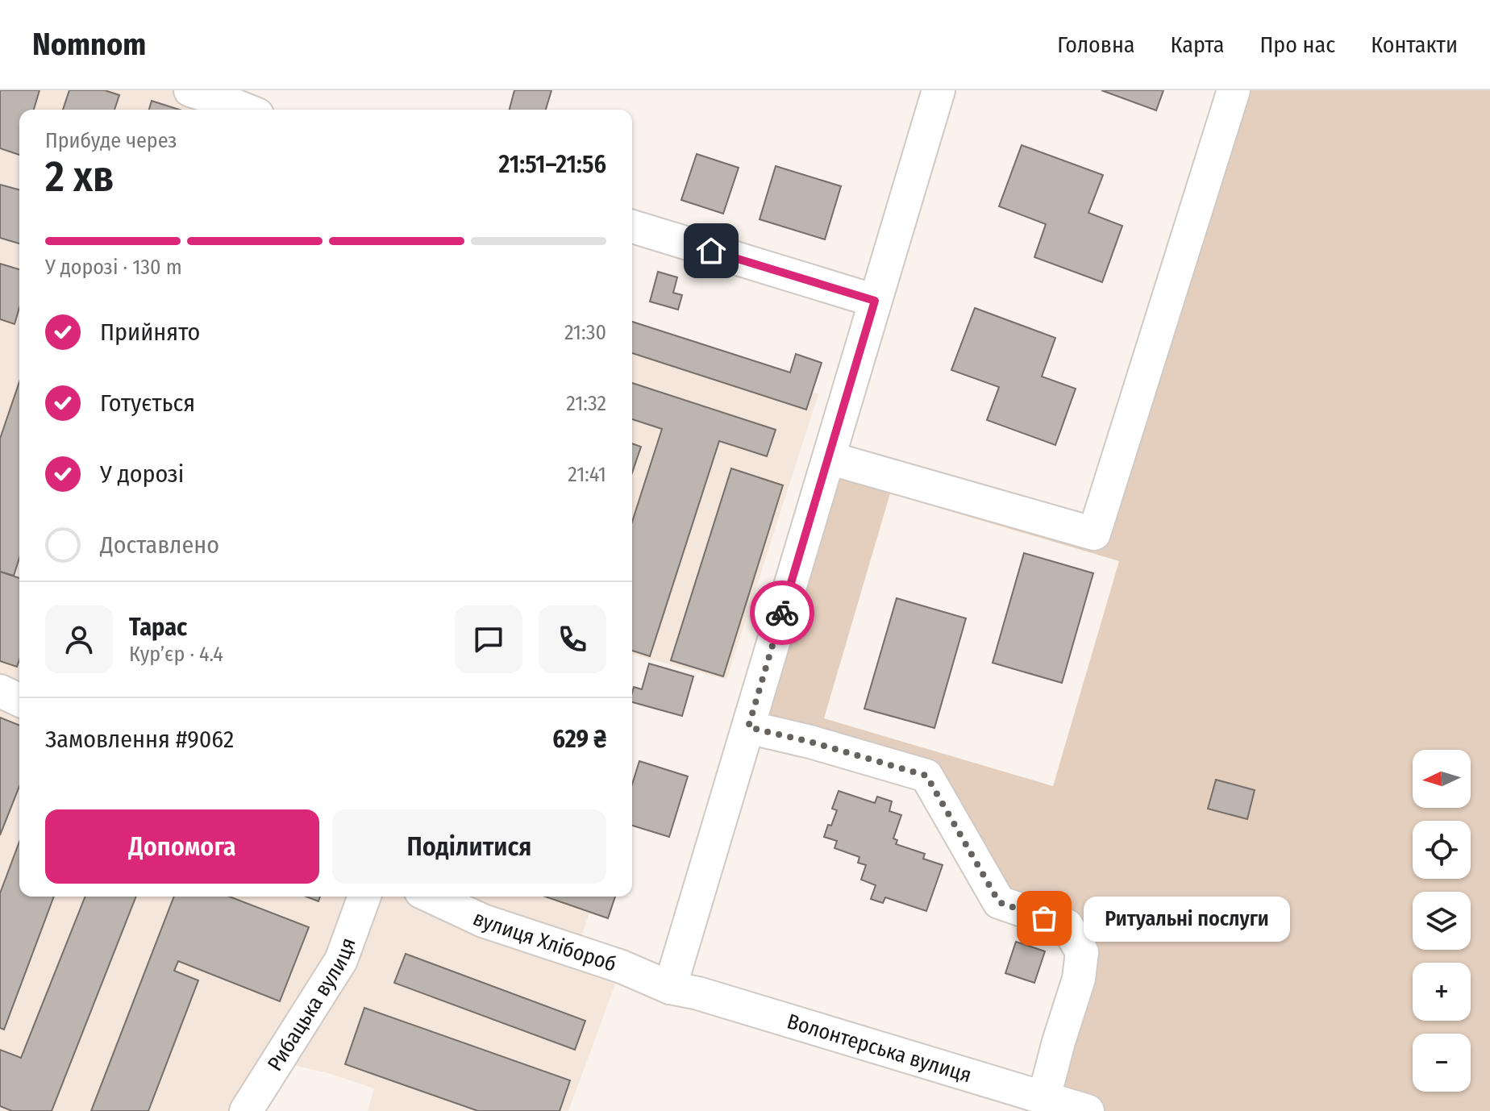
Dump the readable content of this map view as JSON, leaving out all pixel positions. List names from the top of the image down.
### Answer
{
  "streets": {
    "street": ["вулиця Хлібороб", "Рибацька вулиця", "Волонтерська вулиця"]
  },
  "crossings": [
    ["вулиця Хлібороб", "Волонтерська вулиця"]
  ],
  "places": ["Ритуальні послуги"],
  "north": "left",
  "page": {
    "header": "Nomnom",
    "nav": [
      "Головна",
      "Карта",
      "Про нас",
      "Контакти"
    ],
    "heading": ["2 хв", "Прибуде через", "21:51–21:56"],
    "panel": [
      "Тарас",
      "Кур’єр · 4.4",
      "Замовлення #9062",
      "629 ₴"
    ],
    "bar": "У дорозі · 130 m",
    "list": [
      ["Прийнято", "21:30"],
      ["Готується", "21:32"],
      ["У дорозі", "21:41"],
      "Доставлено"
    ],
    "map_buttons": ["+", "−"],
    "buttons": ["Допомога", "Поділитися"],
    "bubble": "Ритуальні послуги"
  }
}
